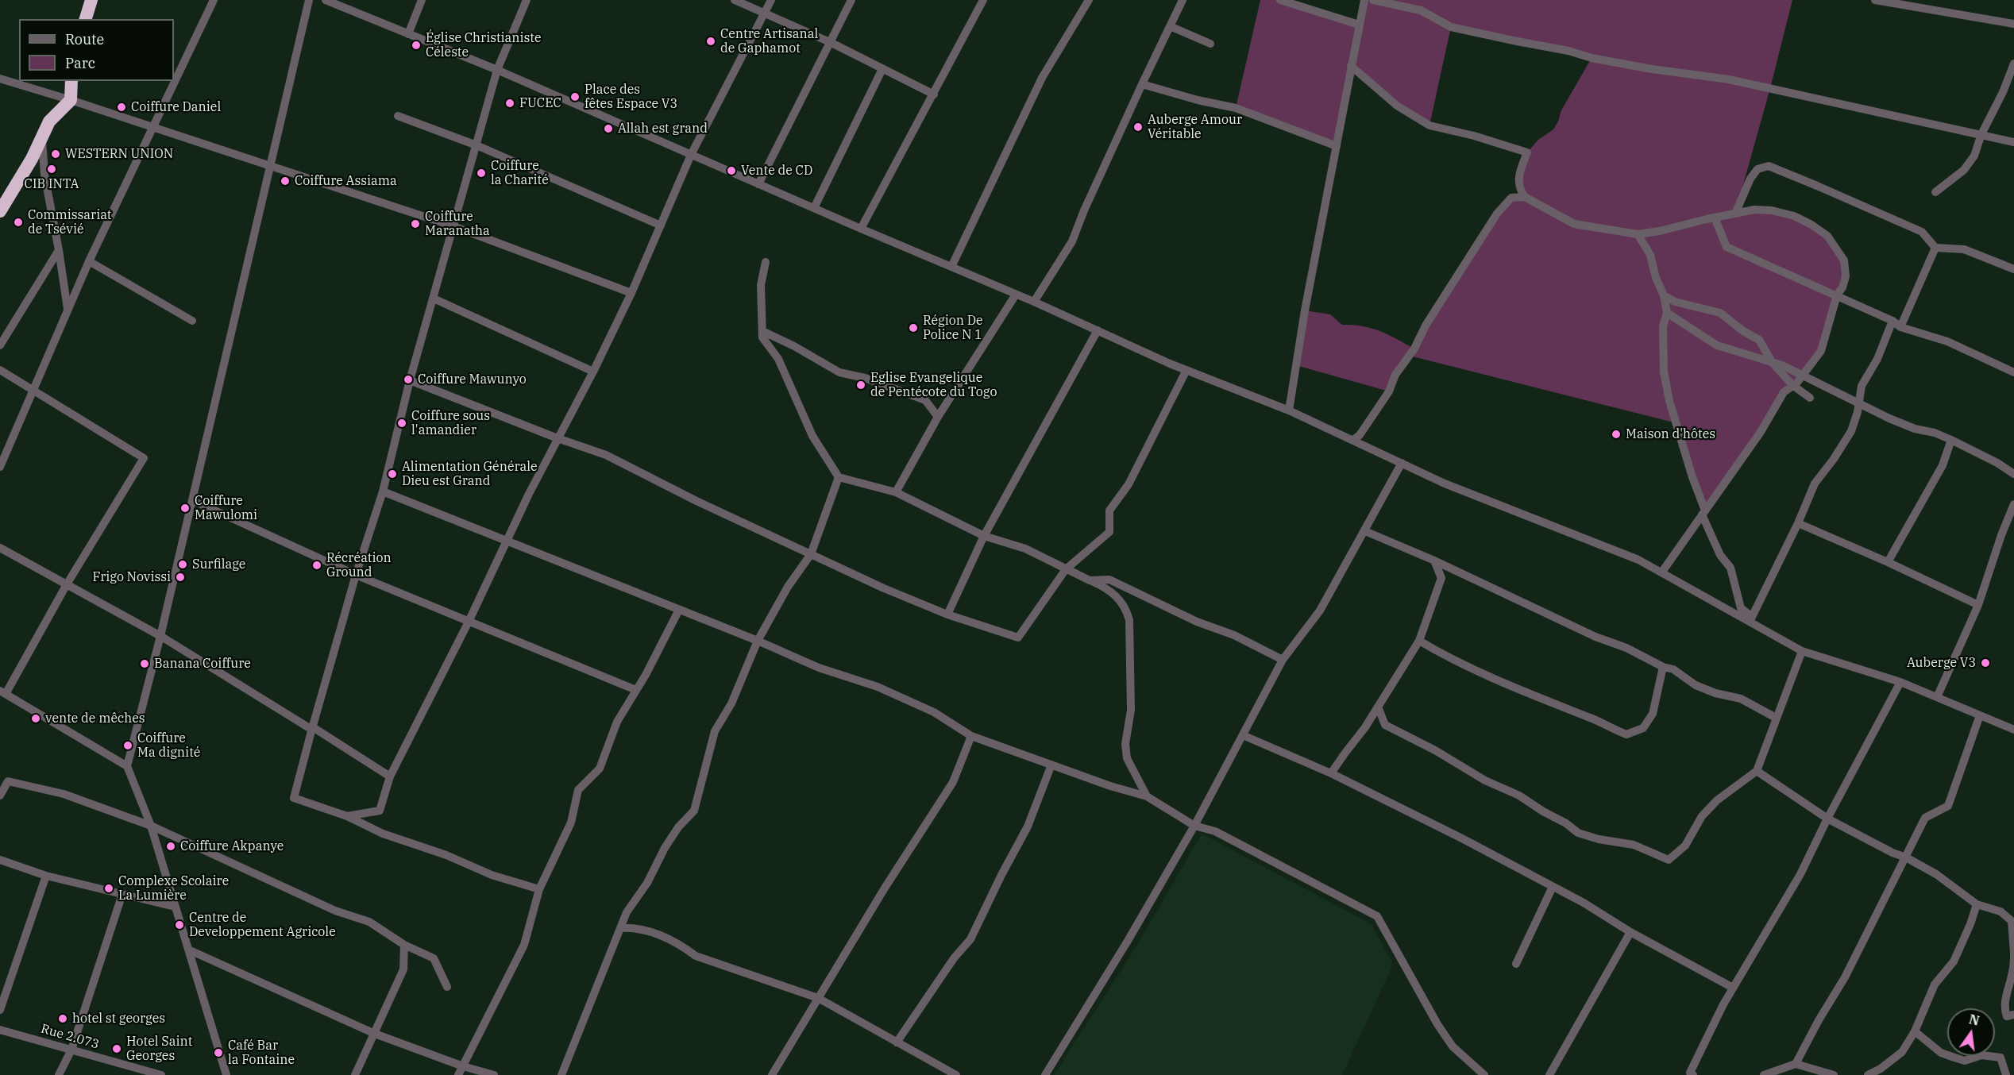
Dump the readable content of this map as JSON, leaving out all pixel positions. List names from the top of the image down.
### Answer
{
  "streets": {
    "street": ["Rue 2.073"]
  },
  "places": [
    "Centre Artisanal de Gaphamot",
    "Église Christianiste Céleste",
    "Place des fêtes Espace V3",
    "FUCEC",
    "Coiffure Daniel",
    "Auberge Amour Véritable",
    "Allah est grand",
    "WESTERN UNION",
    "CIB INTA",
    "Vente de CD",
    "Coiffure la Charité",
    "Coiffure Assiama",
    "Commissariat de Tsévié",
    "Coiffure Maranatha",
    "Région De Police N 1",
    "Coiffure Mawunyo",
    "Eglise Evangelique de Pentécote du Togo",
    "Coiffure sous l'amandier",
    "Maison d'hôtes",
    "Alimentation Générale Dieu est Grand",
    "Coiffure Mawulomi",
    "Surfilage",
    "Récréation Ground",
    "Frigo Novissi",
    "Auberge V3",
    "Banana Coiffure",
    "vente de mêches",
    "Coiffure Ma dignité",
    "Coiffure Akpanye",
    "Complexe Scolaire La Lumière",
    "Centre de Developpement Agricole",
    "hotel st georges",
    "Hotel Saint Georges",
    "Café Bar la Fontaine"
  ],
  "legend": ["Route", "Parc"],
  "north": "top"
}
